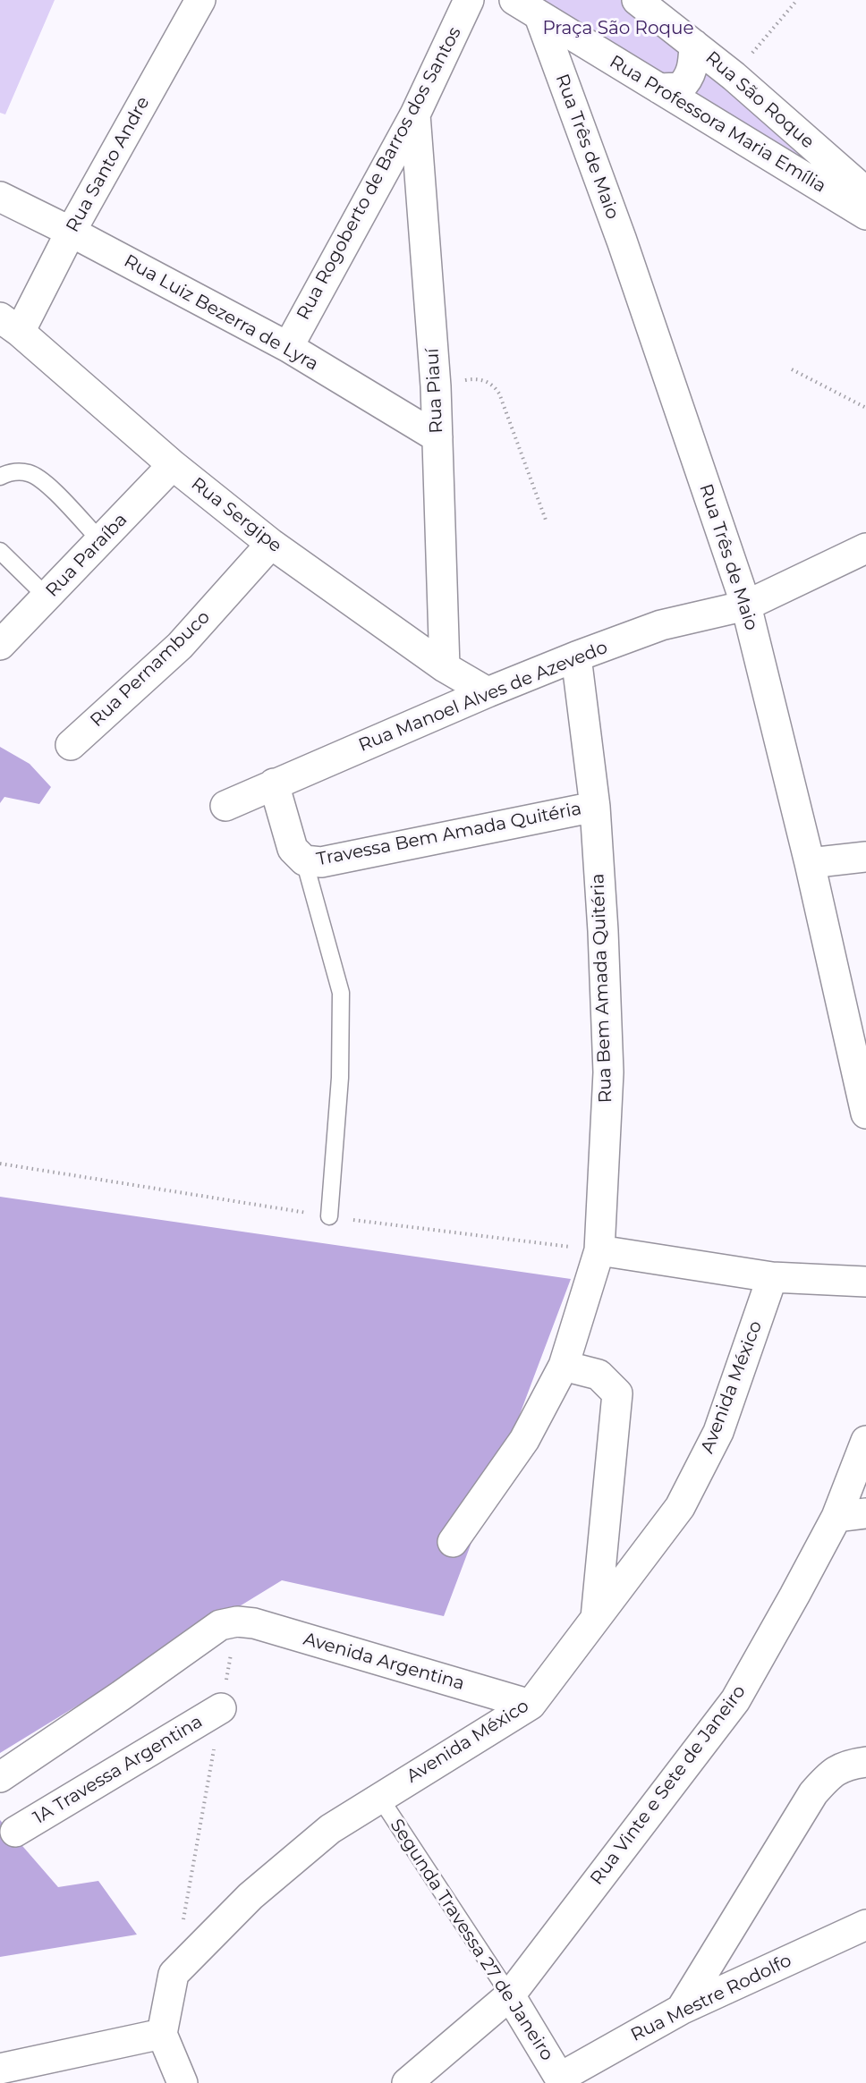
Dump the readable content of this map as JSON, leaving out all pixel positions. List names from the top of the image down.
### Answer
{
  "streets": {
    "street": [
      "Rua São Roque",
      "Rua Professora Maria Emília",
      "Rua Três de Maio",
      "Rua Santo Andre",
      "Rua Rogoberto de Barros dos Santos",
      "Rua Luiz Bezerra de Lyra",
      "Rua Piauí",
      "Rua Sergipe",
      "Rua Paraíba",
      "Rua Pernambuco",
      "Rua Manoel Alves de Azevedo",
      "Travessa Bem Amada Quitéria",
      "Rua Bem Amada Quitéria",
      "Avenida México",
      "Avenida Argentina",
      "1A Travessa Argentina",
      "Rua Vinte e Sete de Janeiro",
      "Segunda Travessa 27 de Janeiro",
      "Rua Mestre Rodolfo"
    ]
  },
  "crossings": [
    ["Rua Professora Maria Emília", "Rua Três de Maio"],
    ["Rua Três de Maio", "Rua Manoel Alves de Azevedo"],
    ["Rua Santo Andre", "Rua Luiz Bezerra de Lyra"],
    ["Rua Santo Andre", "Rua Sergipe"],
    ["Rua Rogoberto de Barros dos Santos", "Rua Luiz Bezerra de Lyra"],
    ["Rua Rogoberto de Barros dos Santos", "Rua Piauí"],
    ["Rua Luiz Bezerra de Lyra", "Rua Piauí"],
    ["Rua Piauí", "Rua Sergipe"],
    ["Rua Sergipe", "Rua Paraíba"],
    ["Rua Sergipe", "Rua Pernambuco"],
    ["Rua Sergipe", "Rua Manoel Alves de Azevedo"],
    ["Rua Manoel Alves de Azevedo", "Rua Bem Amada Quitéria"],
    ["Travessa Bem Amada Quitéria", "Rua Bem Amada Quitéria"],
    ["Avenida México", "Avenida Argentina"],
    ["Avenida México", "Segunda Travessa 27 de Janeiro"],
    ["Rua Vinte e Sete de Janeiro", "Segunda Travessa 27 de Janeiro"],
    ["Segunda Travessa 27 de Janeiro", "Rua Mestre Rodolfo"]
  ],
  "parks": ["Praça São Roque"]
}
